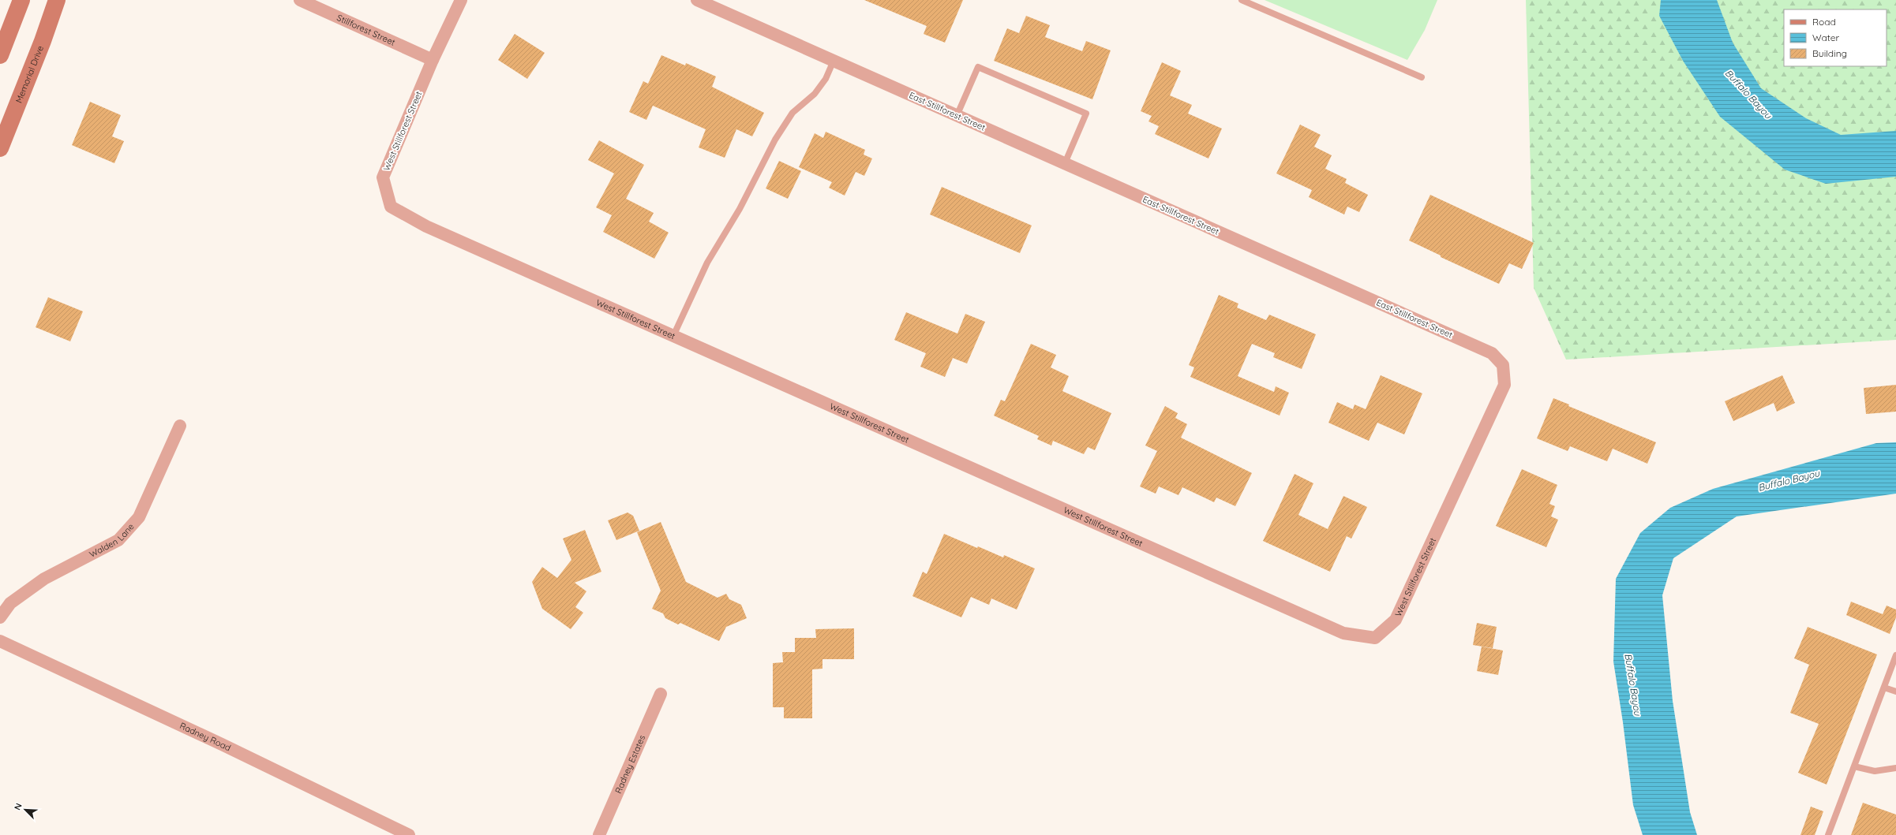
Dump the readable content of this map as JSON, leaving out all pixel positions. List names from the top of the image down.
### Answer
{
  "streets": {
    "main road": ["Memorial Drive"],
    "street": [
      "Stillforest Street",
      "East Stillforest Street",
      "West Stillforest Street",
      "Walden Lane",
      "Radney Road",
      "Radney Estates"
    ]
  },
  "crossings": [
    ["Stillforest Street", "West Stillforest Street"],
    ["East Stillforest Street", "West Stillforest Street"]
  ],
  "water": ["Buffalo Bayou"],
  "legend": ["Road", "Water", "Building"],
  "north": "top left"
}
